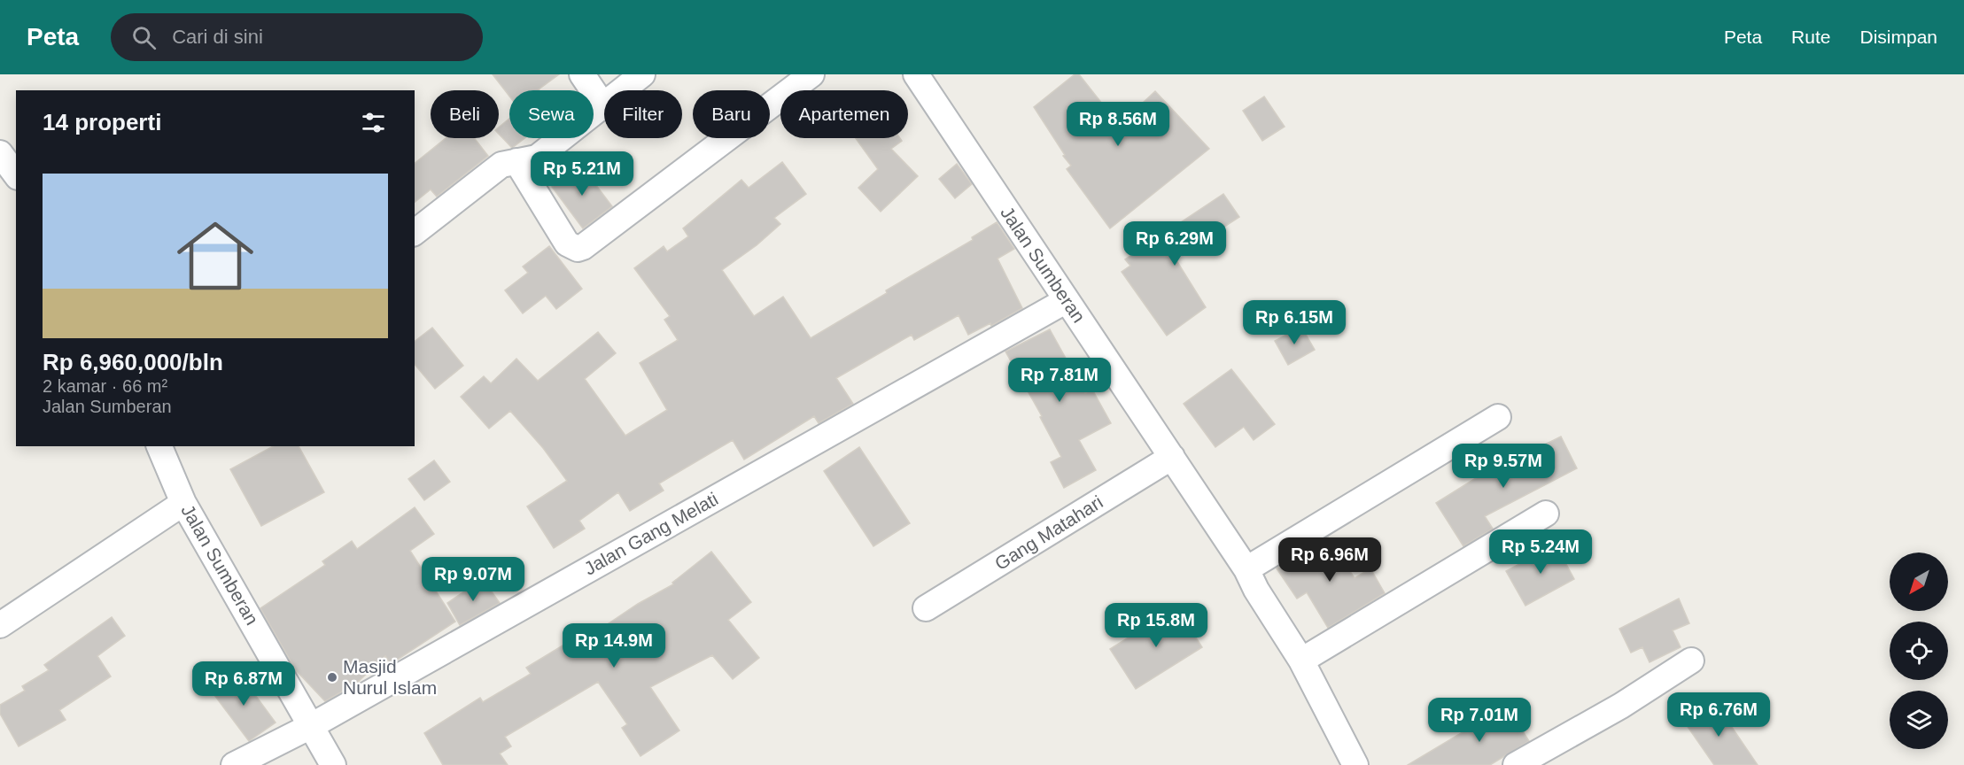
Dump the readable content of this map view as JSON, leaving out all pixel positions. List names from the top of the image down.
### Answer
{
  "streets": {
    "street": ["Jalan Sumberan", "Gang Matahari", "Jalan Gang Melati"]
  },
  "crossings": [
    ["Jalan Sumberan", "Gang Matahari"],
    ["Jalan Sumberan", "Jalan Gang Melati"]
  ],
  "places": ["Masjid Nurul Islam"],
  "north": "bottom left",
  "page": {
    "header": "Peta",
    "search": "Cari di sini",
    "nav": ["Peta", "Rute", "Disimpan"],
    "chip": [
      "Beli",
      "Sewa",
      "Filter",
      "Baru",
      "Apartemen"
    ],
    "heading": "14 properti",
    "price": [
      "Rp 8.56M",
      "Rp 5.21M",
      "Rp 6.29M",
      "Rp 6.15M",
      "Rp 7.81M",
      "Rp 9.57M",
      "Rp 5.24M",
      "Rp 6.96M",
      "Rp 9.07M",
      "Rp 15.8M",
      "Rp 14.9M",
      "Rp 6.87M",
      "Rp 6.76M",
      "Rp 7.01M"
    ],
    "list": [
      {
        "name": "Rp 6,960,000/bln",
        "note": "2 kamar · 66 m² · Jalan Sumberan"
      }
    ]
  }
}
